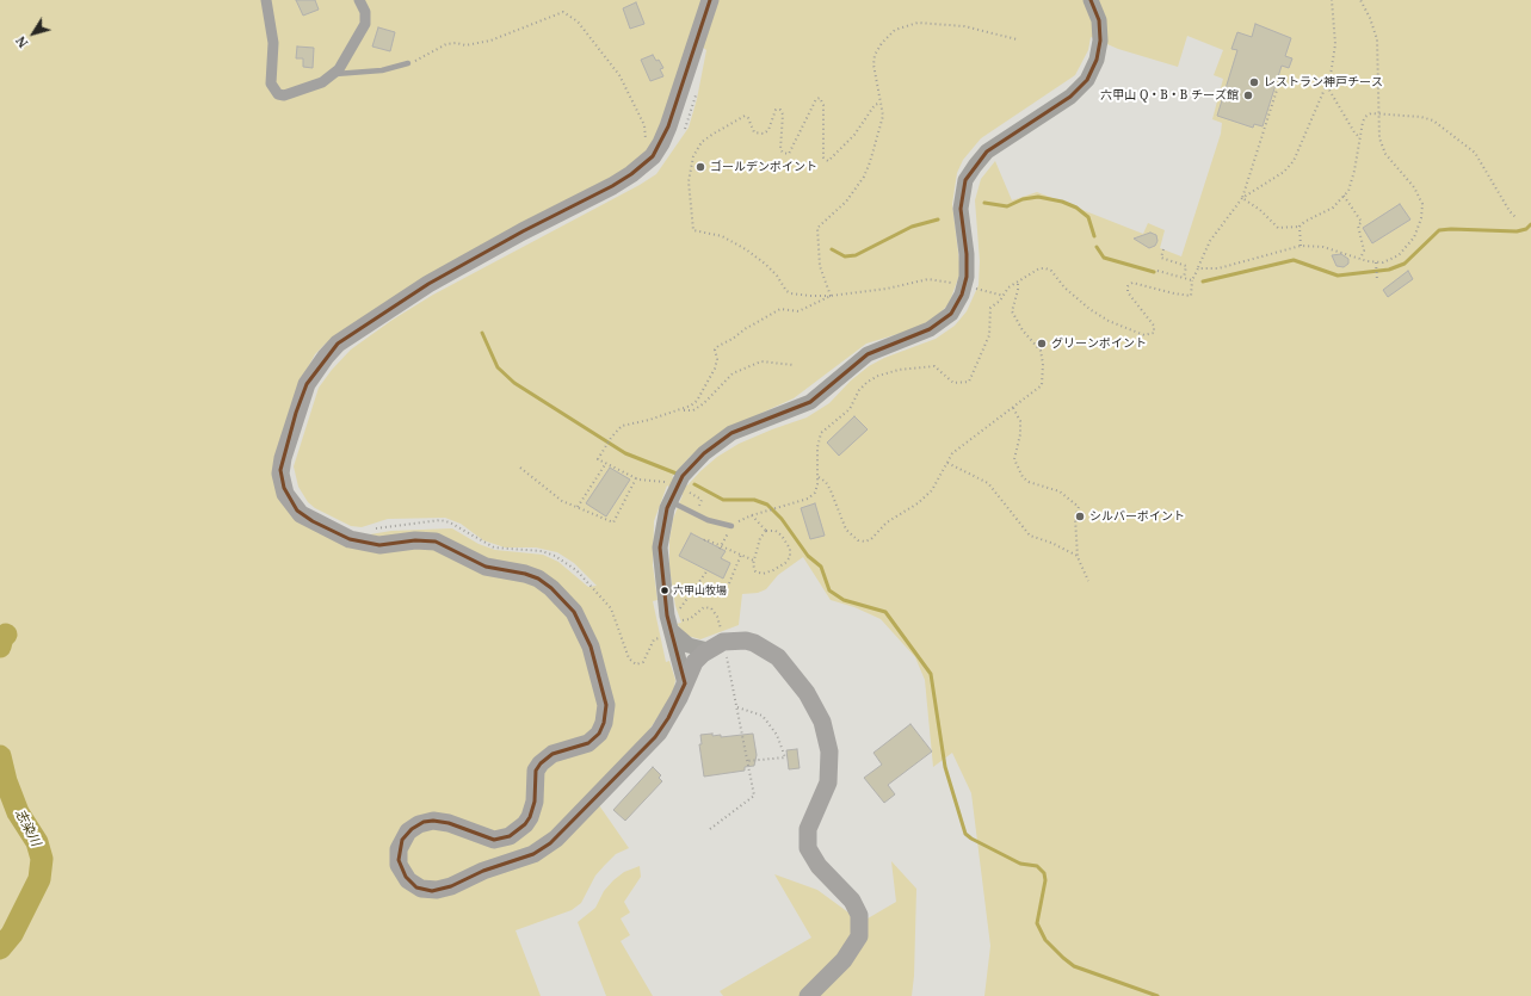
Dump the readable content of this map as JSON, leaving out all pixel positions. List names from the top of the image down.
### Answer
{
  "water": ["志染川"],
  "places": [
    "レストラン神戸チース",
    "六甲山 Q・B・B チーズ館",
    "ゴールデンポイント",
    "グリーンポイント",
    "シルバーポイント",
    "六甲山牧場"
  ],
  "north": "bottom left"
}
